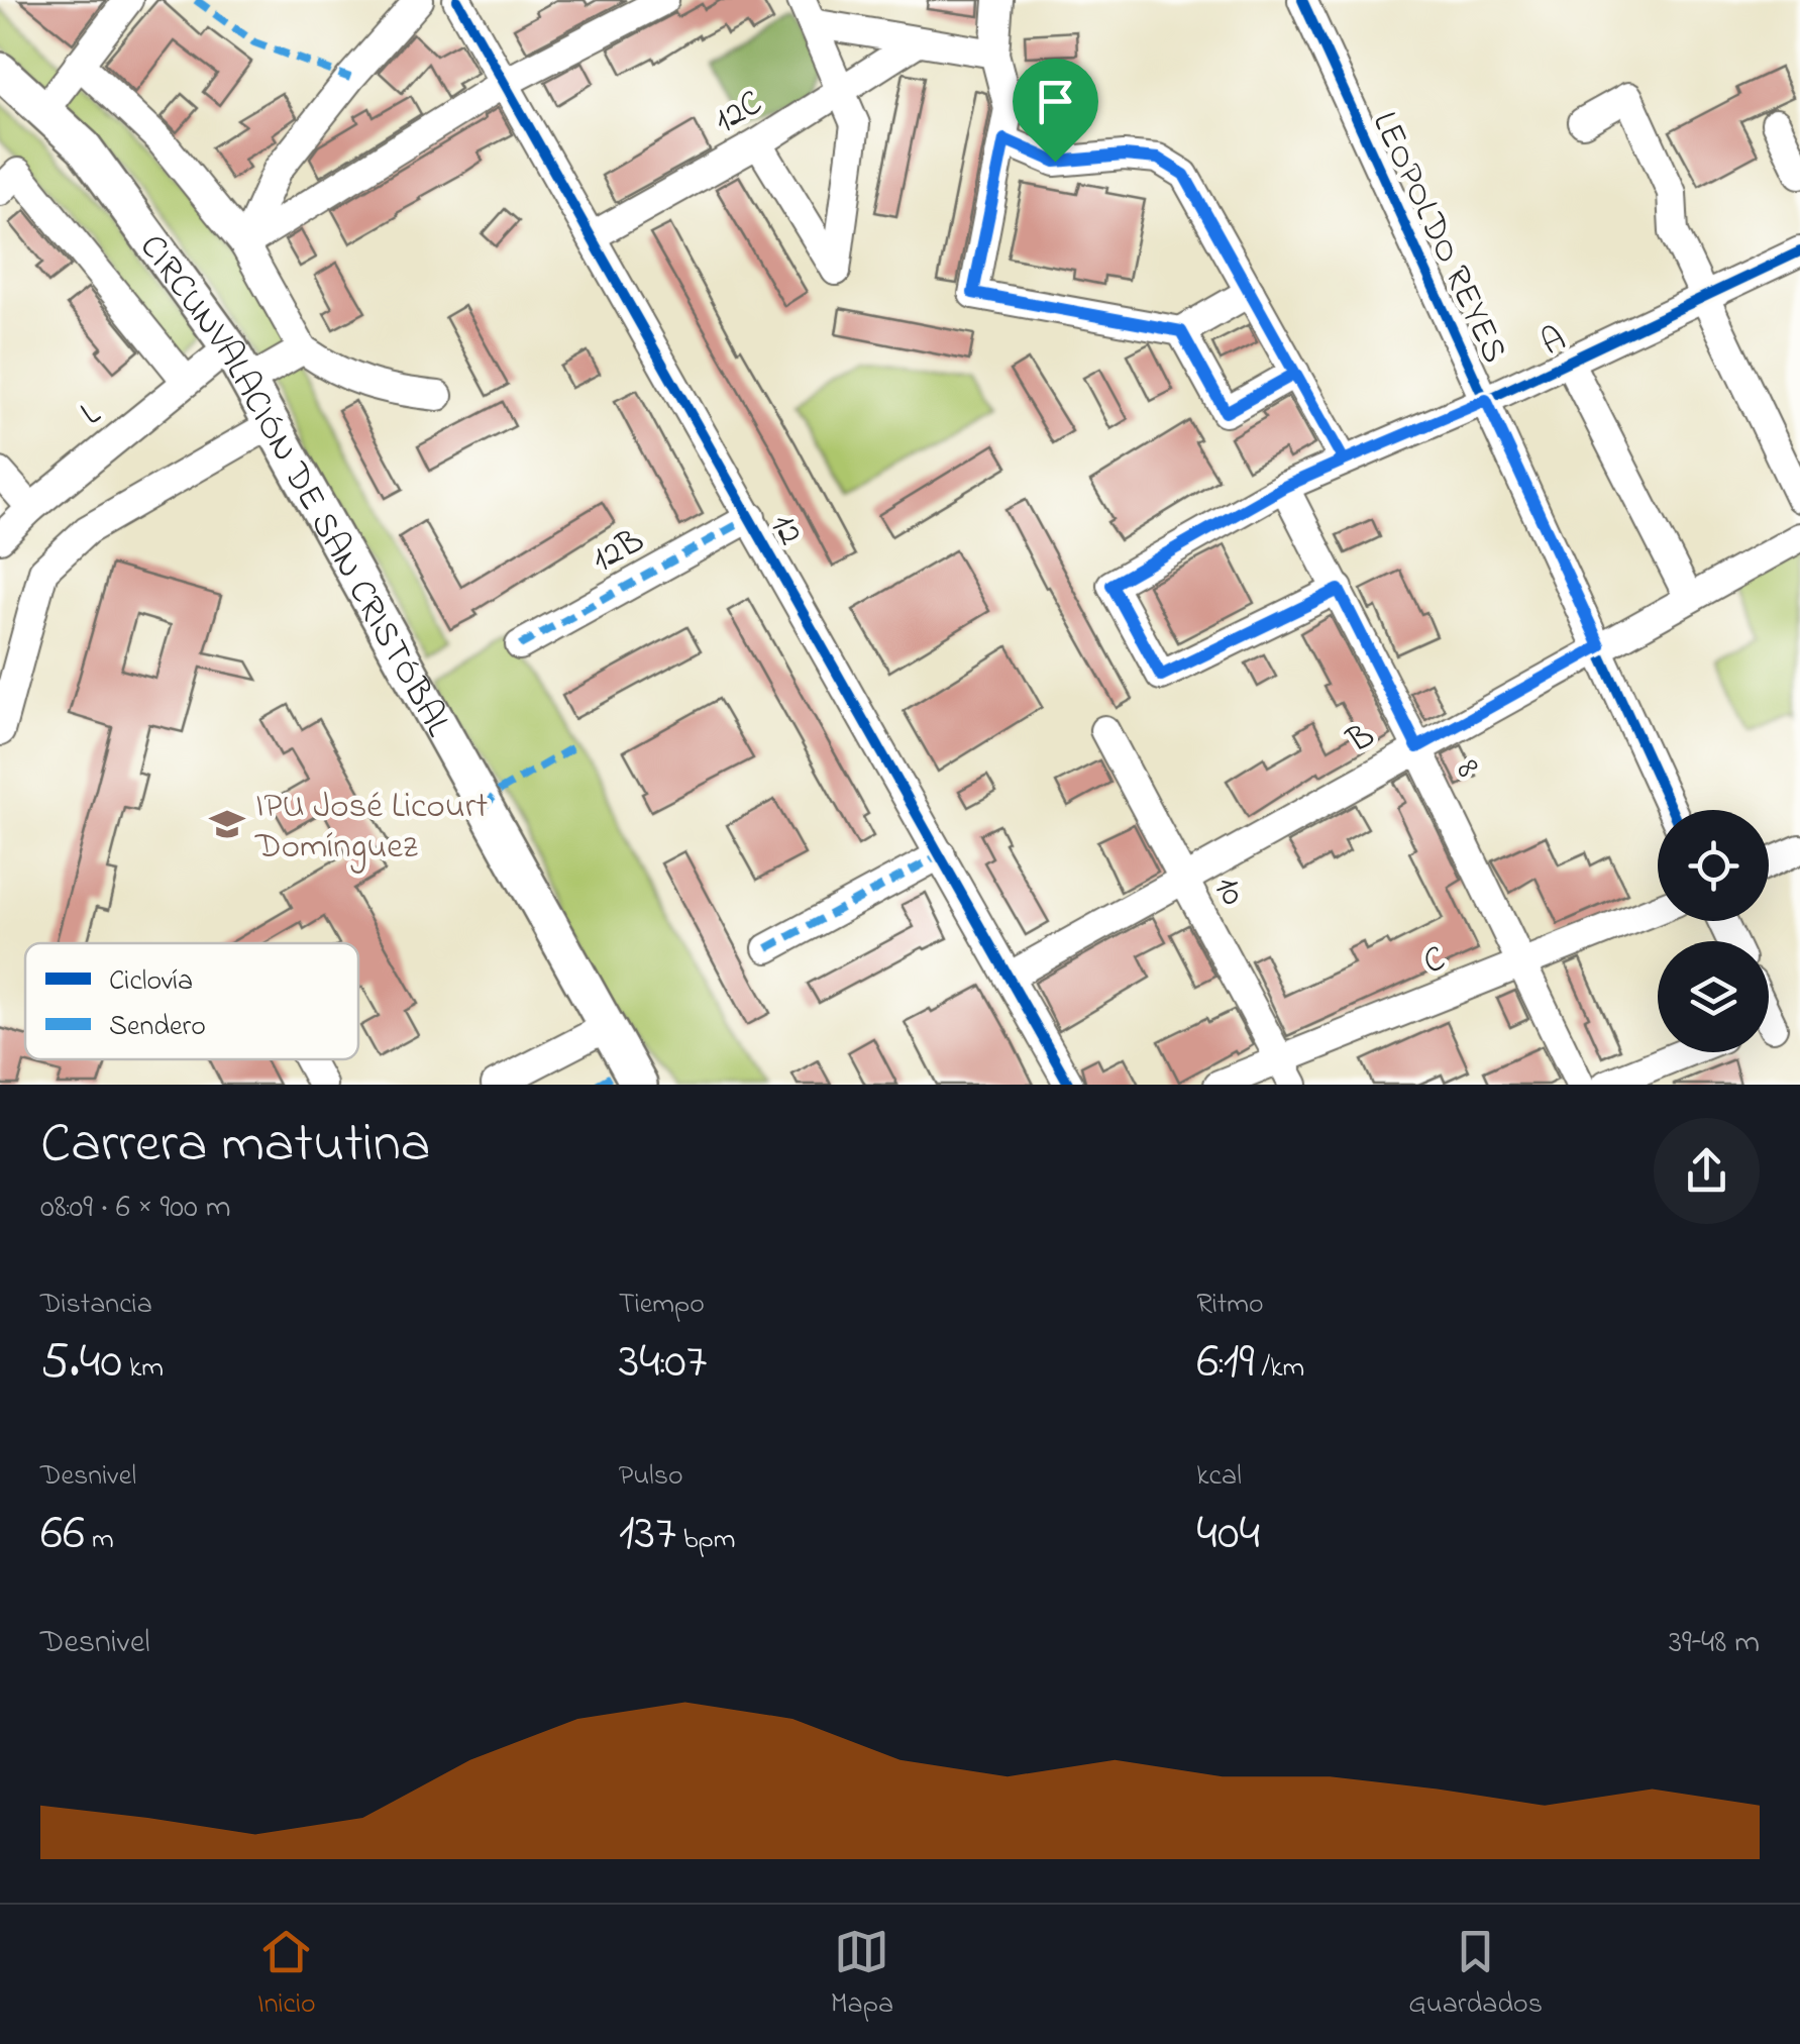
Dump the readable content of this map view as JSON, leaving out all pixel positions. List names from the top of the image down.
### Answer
{
  "streets": {
    "main road": ["CIRCUNVALACIÓN DE SAN CRISTÓBAL"],
    "street": [
      "12C",
      "LEOPOLDO REYES",
      "A",
      "L",
      "12",
      "12B",
      "B",
      "8",
      "10",
      "C"
    ]
  },
  "crossings": [
    ["12C", "12"],
    ["LEOPOLDO REYES", "A"],
    ["LEOPOLDO REYES", "B"],
    ["A", "8"],
    ["L", "CIRCUNVALACIÓN DE SAN CRISTÓBAL"],
    ["12", "12B"],
    ["12", "B"],
    ["B", "8"],
    ["B", "10"],
    ["8", "C"],
    ["10", "C"]
  ],
  "places": {
    "school or university": ["IPU José Licourt Domínguez"]
  },
  "legend": ["Ciclovía", "Sendero"],
  "page": {
    "heading": ["Carrera matutina", "08:09 · 6 × 900 m"],
    "stats": [
      ["Distancia", "5.40 km"],
      ["Tiempo", "34:07"],
      ["Ritmo", "6:19 /km"],
      ["Desnivel", "66 m"],
      ["Pulso", "137 bpm"],
      ["kcal", "404"]
    ],
    "chart": ["Desnivel", "39–48 m"],
    "tabs": ["Inicio", "Mapa", "Guardados"]
  }
}
